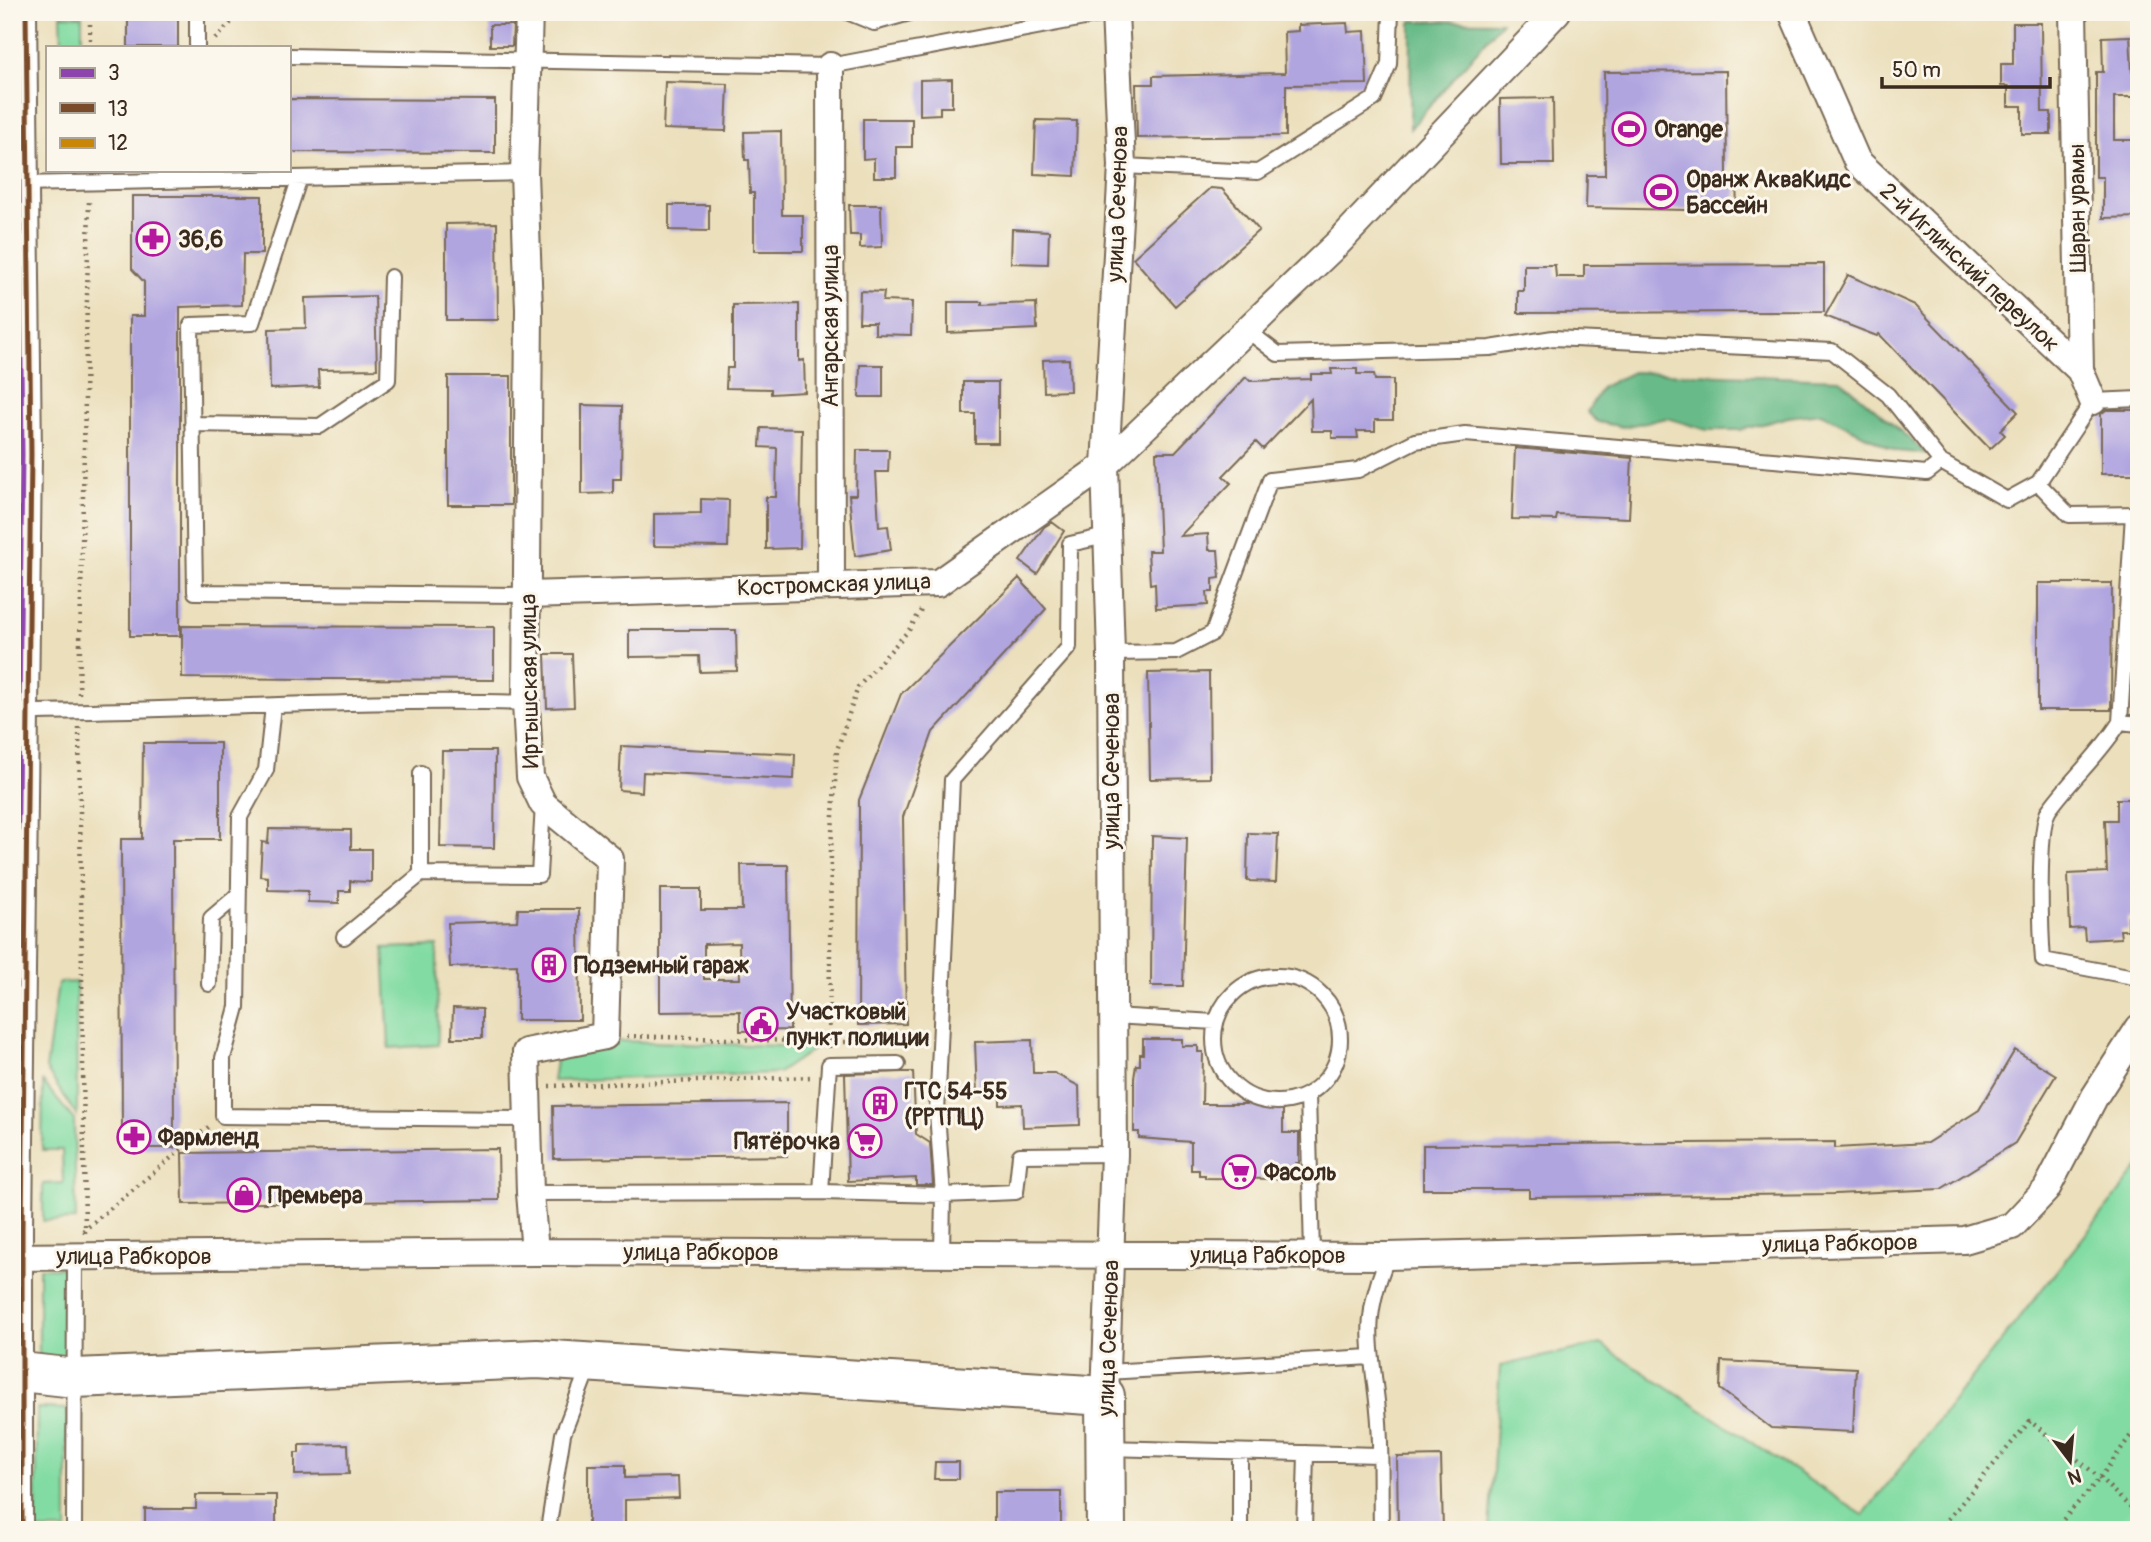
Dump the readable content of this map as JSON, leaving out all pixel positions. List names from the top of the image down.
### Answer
{
  "streets": {
    "main road": ["улица Сеченова"],
    "street": [
      "Шаран урамы",
      "2-й Иглинский переулок",
      "Ангарская улица",
      "Костромская улица",
      "Иртышская улица",
      "улица Рабкоров"
    ]
  },
  "crossings": [
    ["улица Сеченова", "Костромская улица"],
    ["улица Сеченова", "улица Рабкоров"],
    ["Шаран урамы", "2-й Иглинский переулок"],
    ["Ангарская улица", "Костромская улица"],
    ["Костромская улица", "Иртышская улица"]
  ],
  "places": {
    "sports": ["Orange", "Оранж АкваКидс Бассейн"],
    "pharmacy": ["36,6", "Фармленд"],
    "building": ["Подземный гараж", "ГТС 54-55 (РРТПЦ)"],
    "public building": ["Участковый пункт полиции"],
    "supermarket": ["Пятёрочка", "Фасоль"],
    "shop": ["Премьера"]
  },
  "lines": ["transit line 3", "transit line 13", "transit line 12"],
  "legend": ["3", "13", "12"],
  "scale_bar": "50 m",
  "north": "bottom"
}
